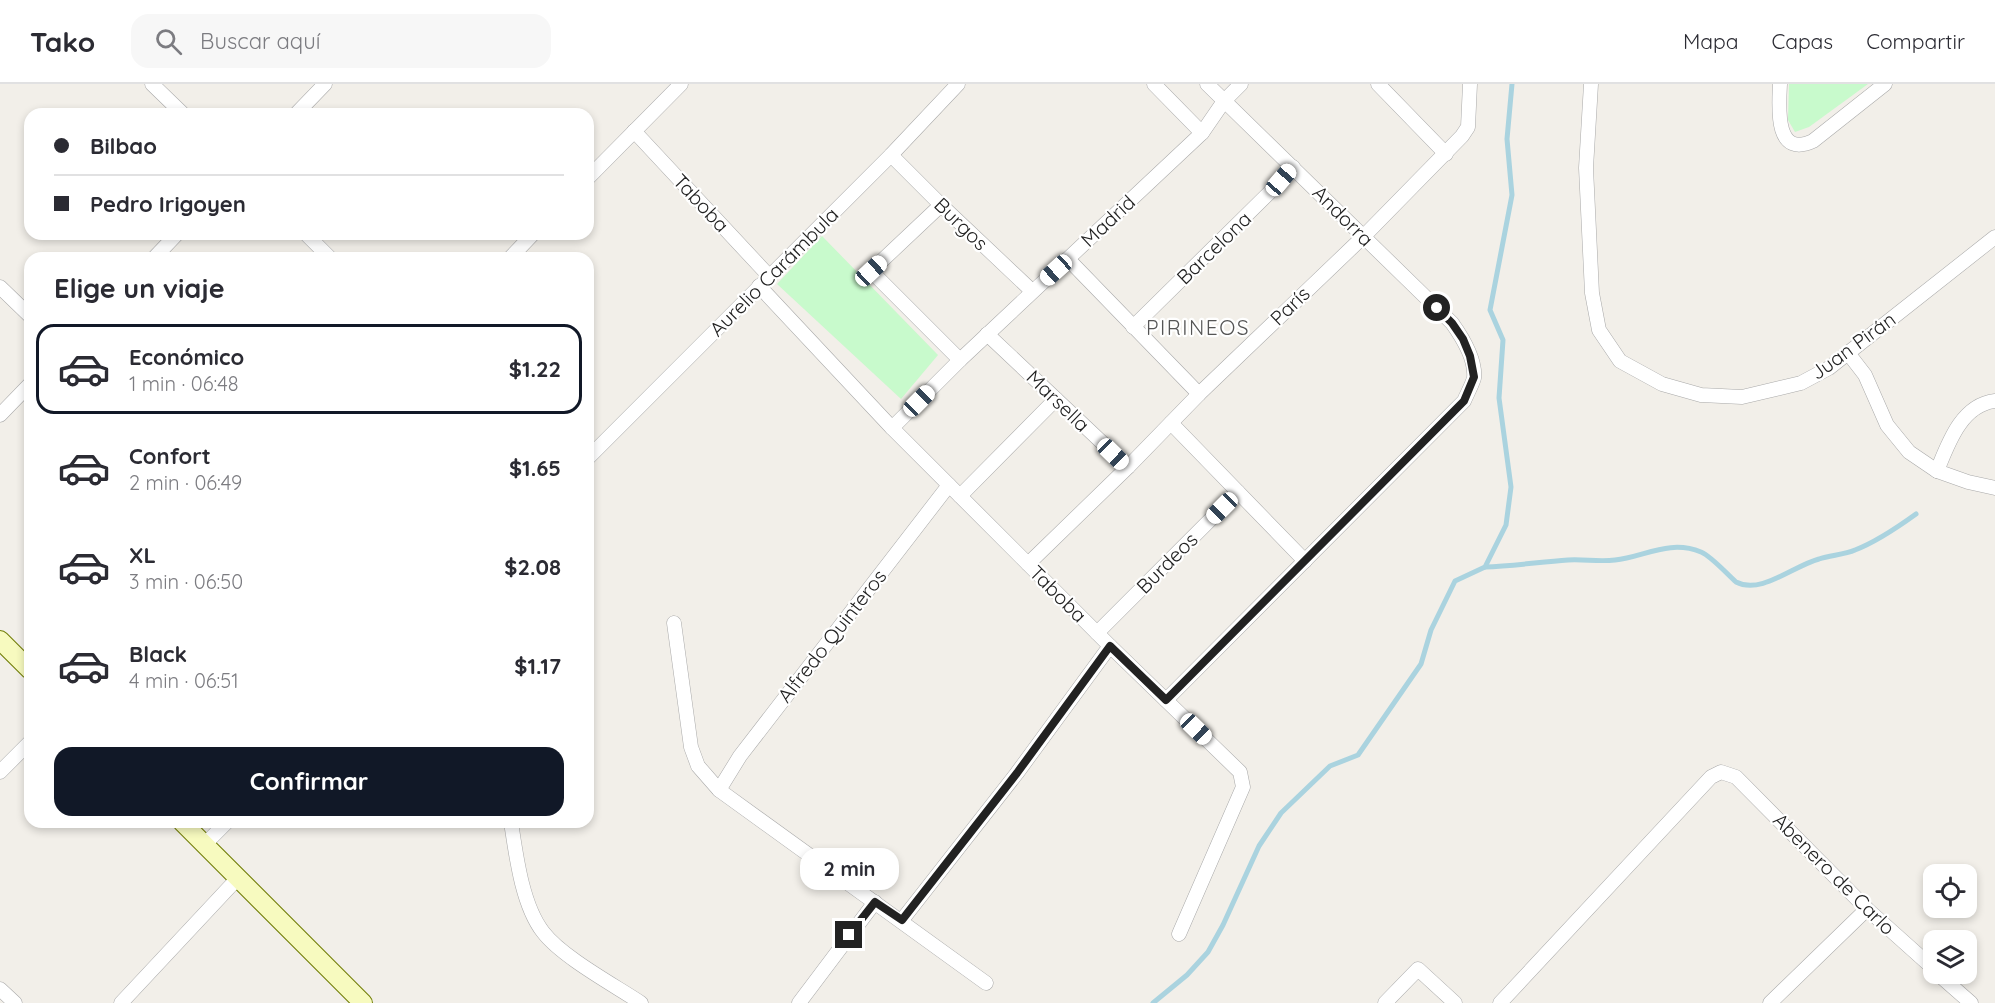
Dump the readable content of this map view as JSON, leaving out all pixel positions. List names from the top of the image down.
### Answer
{
  "streets": {
    "street": [
      "Taboba",
      "Andorra",
      "Madrid",
      "Burgos",
      "Barcelona",
      "Aurelio Carámbula",
      "París",
      "Juan Pirán",
      "Marsella",
      "Burdeos",
      "Alfredo Quinteros",
      "Abenero de Carlo"
    ]
  },
  "crossings": [
    ["Taboba", "Andorra"],
    ["Taboba", "Madrid"],
    ["Taboba", "Aurelio Carámbula"],
    ["Taboba", "París"],
    ["Taboba", "Burdeos"],
    ["Taboba", "Alfredo Quinteros"],
    ["Andorra", "Madrid"],
    ["Andorra", "Barcelona"],
    ["Andorra", "París"],
    ["Madrid", "Burgos"],
    ["Madrid", "Marsella"],
    ["Burgos", "Aurelio Carámbula"],
    ["París", "Marsella"]
  ],
  "districts": ["PIRINEOS"],
  "page": {
    "header": "Tako",
    "search": "Buscar aquí",
    "nav": ["Mapa", "Capas", "Compartir"],
    "banner": ["Bilbao", "Pedro Irigoyen"],
    "heading": "Elige un viaje",
    "list": [
      {
        "name": "Económico",
        "note": "1 min · 06:48",
        "value": "$1.22"
      },
      {
        "name": "Confort",
        "note": "2 min · 06:49",
        "value": "$1.65"
      },
      {
        "name": "XL",
        "note": "3 min · 06:50",
        "value": "$2.08"
      },
      {
        "name": "Black",
        "note": "4 min · 06:51",
        "value": "$1.17"
      }
    ],
    "buttons": "Confirmar",
    "bubble": "2 min"
  }
}
